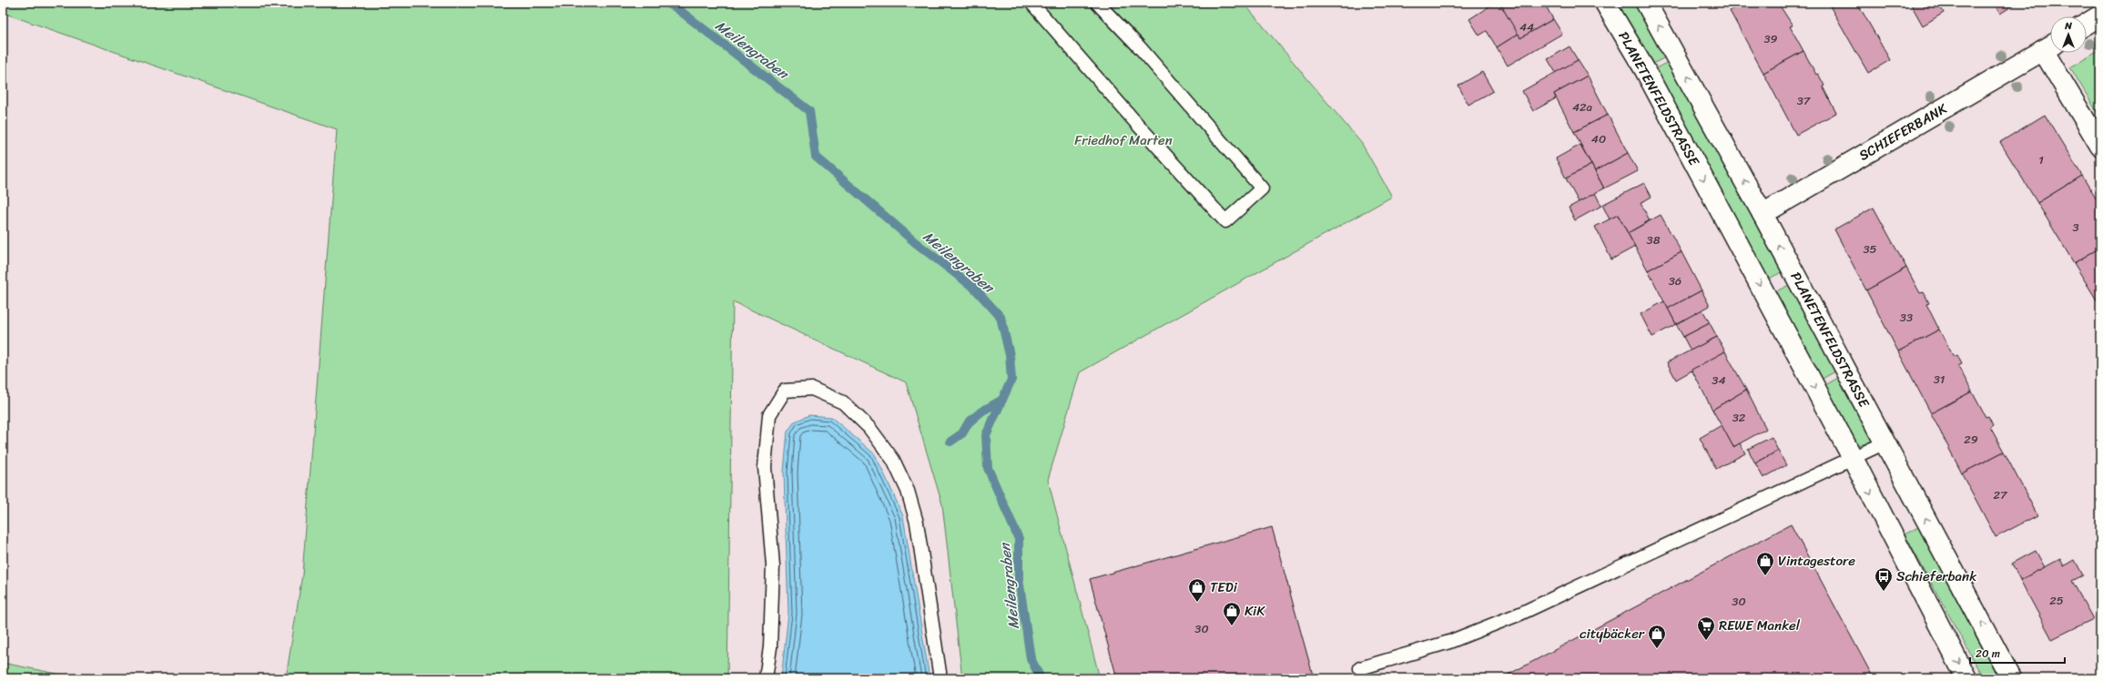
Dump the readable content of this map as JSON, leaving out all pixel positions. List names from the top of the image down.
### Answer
{
  "streets": {
    "street": ["PLANETENFELDSTRASSE", "SCHIEFERBANK"]
  },
  "crossings": [
    ["PLANETENFELDSTRASSE", "SCHIEFERBANK"]
  ],
  "water": ["Meilengraben"],
  "parks": ["Friedhof Marten"],
  "places": {
    "shop": [
      "Vintagestore",
      "TEDi",
      "KiK",
      "citybäcker"
    ],
    "bus stop": ["Schieferbank"],
    "supermarket": ["REWE Mankel"]
  },
  "house_numbers": [
    "44",
    "39",
    "37",
    "42a",
    "40",
    "1",
    "3",
    "38",
    "35",
    "36",
    "33",
    "31",
    "34",
    "32",
    "29",
    "27",
    "25",
    "30",
    "30"
  ],
  "scale_bar": "20 m",
  "north": "top"
}
